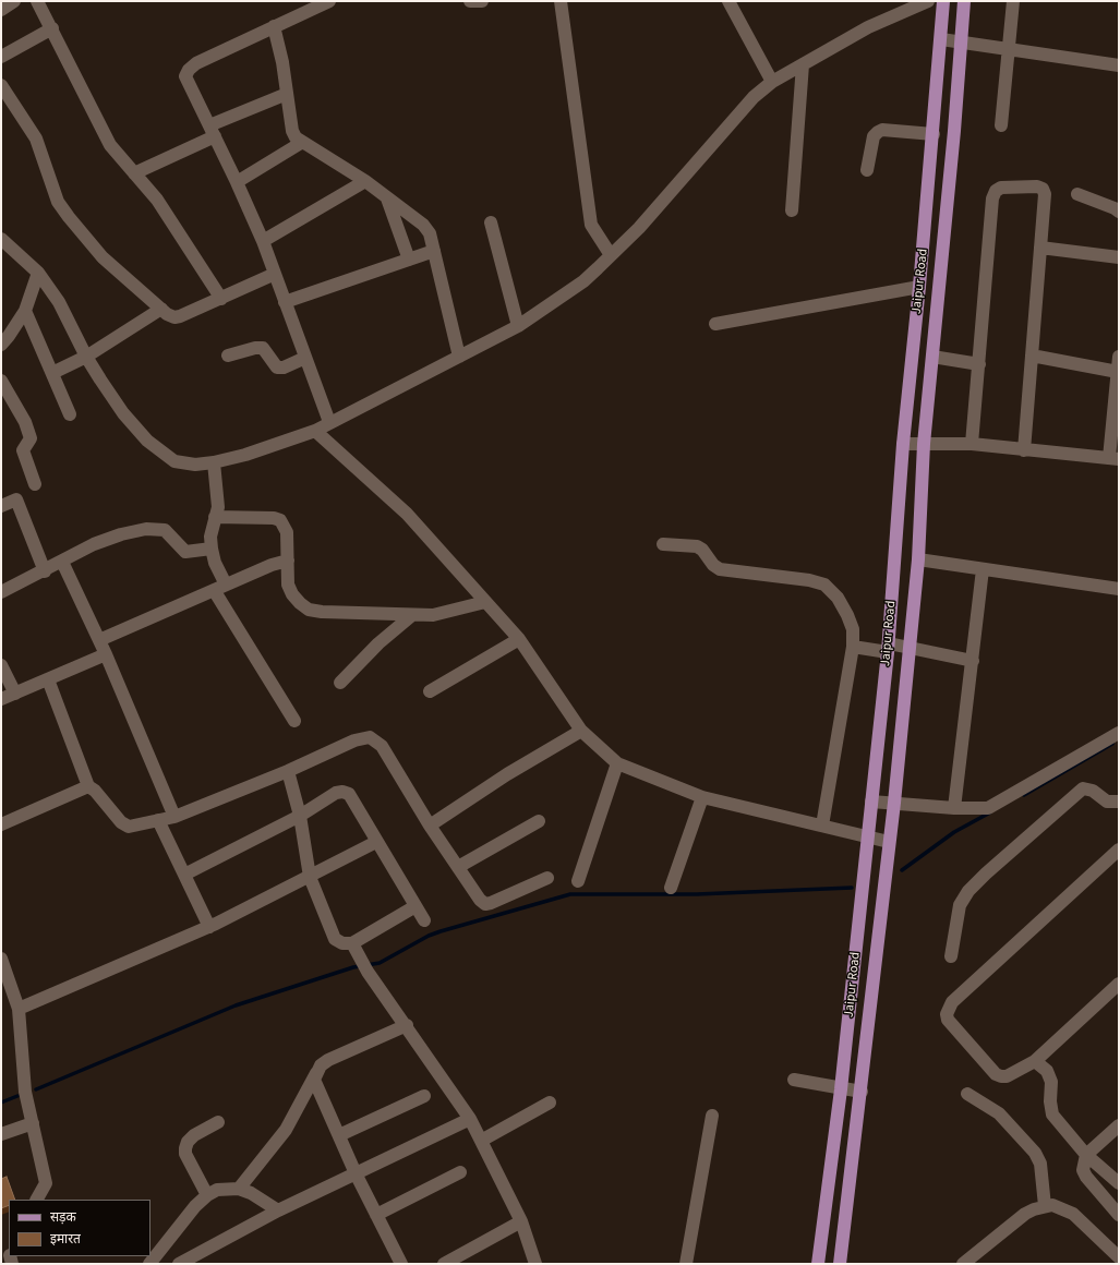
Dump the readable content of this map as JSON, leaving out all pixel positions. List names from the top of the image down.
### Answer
{
  "streets": {
    "main road": ["Jaipur Road"]
  },
  "legend": ["सड़क", "इमारत"]
}
